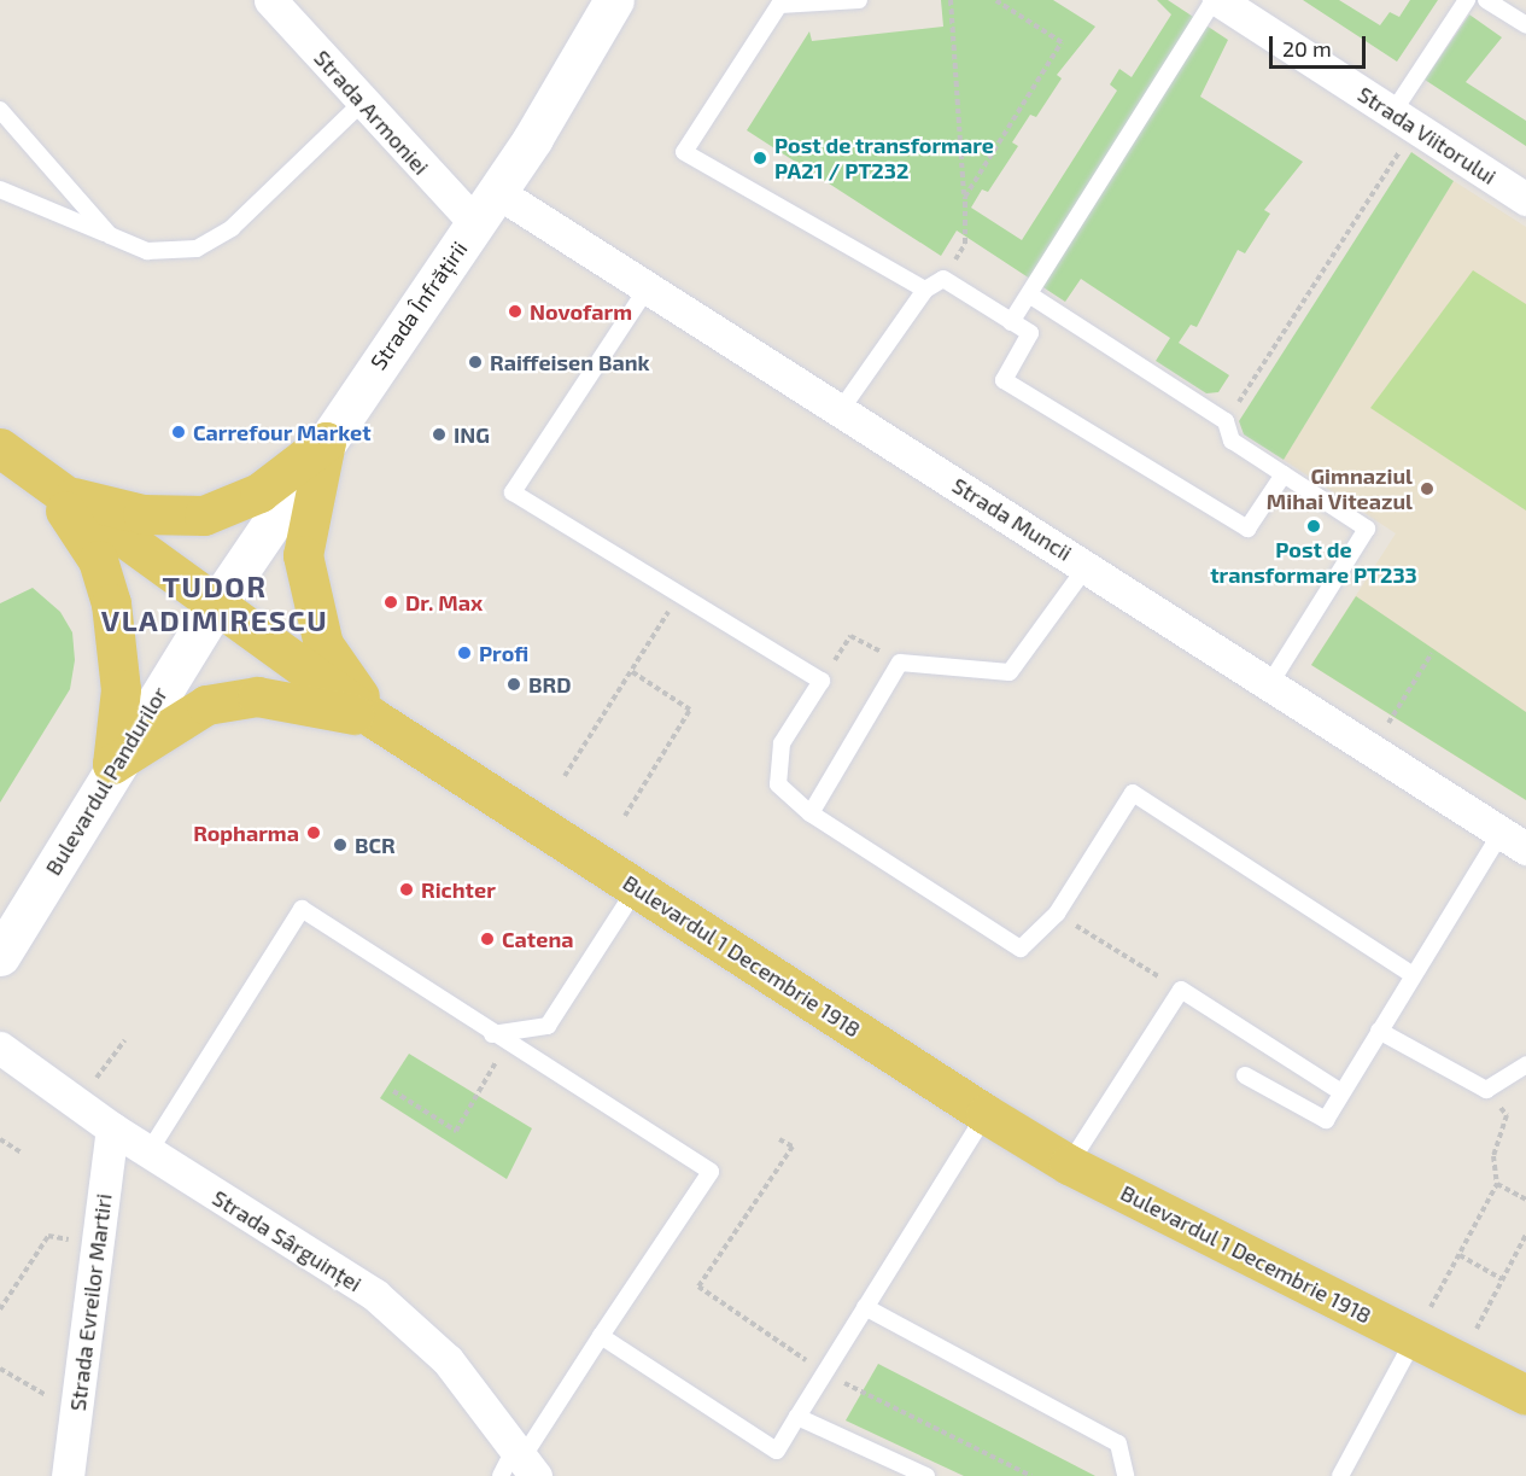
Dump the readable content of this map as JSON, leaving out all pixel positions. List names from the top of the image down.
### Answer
{
  "streets": {
    "main road": ["Bulevardul 1 Decembrie 1918"],
    "street": [
      "Strada Armoniei",
      "Strada Viitorului",
      "Strada Înfrățirii",
      "Strada Muncii",
      "Bulevardul Pandurilor",
      "Strada Sârguinței",
      "Strada Evreilor Martiri"
    ]
  },
  "crossings": [
    ["Strada Armoniei", "Strada Înfrățirii"],
    ["Strada Înfrățirii", "Strada Muncii"],
    ["Strada Înfrățirii", "Bulevardul Pandurilor"],
    ["Strada Înfrățirii", "Bulevardul 1 Decembrie 1918"],
    ["Bulevardul Pandurilor", "Bulevardul 1 Decembrie 1918"],
    ["Strada Sârguinței", "Strada Evreilor Martiri"]
  ],
  "districts": ["TUDOR VLADIMIRESCU"],
  "places": [
    "Post de transformare PA21 / PT232",
    "Novofarm",
    "Raiffeisen Bank",
    "Carrefour Market",
    "ING",
    "Gimnaziul Mihai Viteazul",
    "Post de transformare PT233",
    "Dr. Max",
    "Profi",
    "BRD",
    "Ropharma",
    "BCR",
    "Richter",
    "Catena"
  ],
  "scale_bar": "20 m"
}
